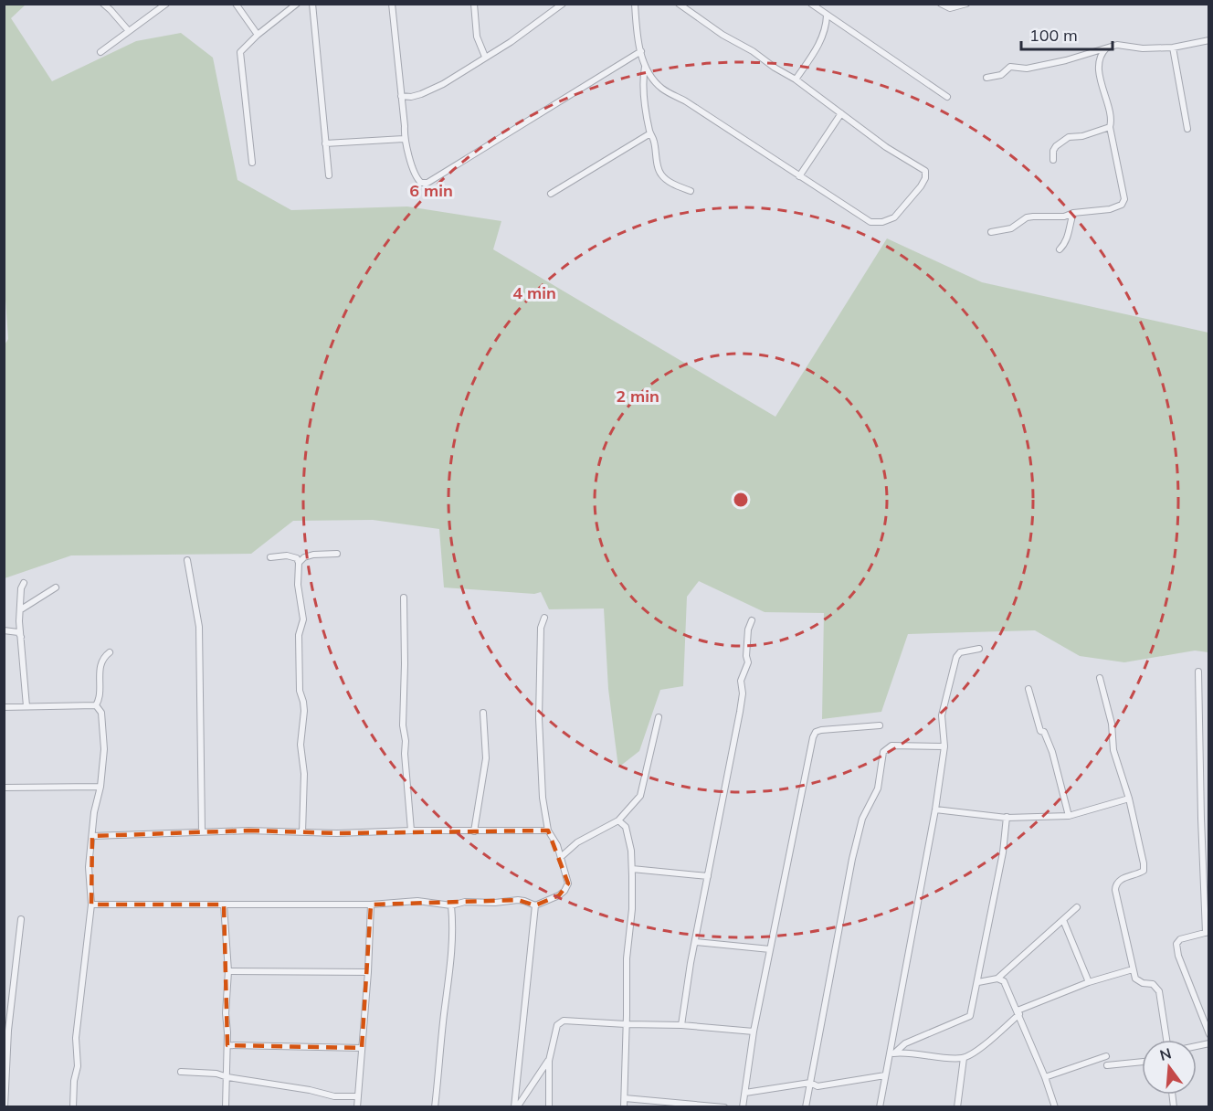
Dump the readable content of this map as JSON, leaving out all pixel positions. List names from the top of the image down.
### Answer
{
  "scale_bar": "100 m",
  "north": "top",
  "rings": ["6 min", "4 min", "2 min"]
}
